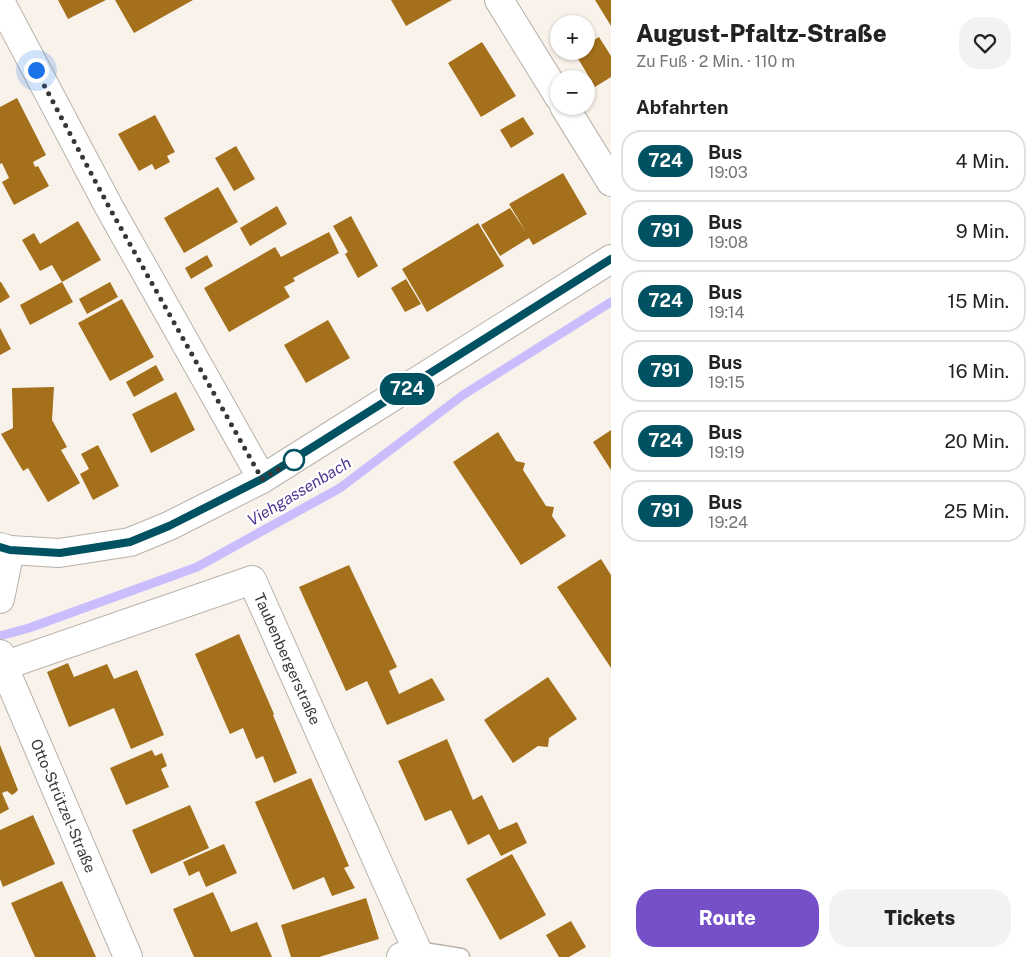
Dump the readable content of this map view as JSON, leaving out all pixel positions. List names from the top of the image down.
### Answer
{
  "streets": {
    "street": ["Taubenbergerstraße", "Otto-Strützel-Straße"]
  },
  "crossings": [
    ["Taubenbergerstraße", "Otto-Strützel-Straße"]
  ],
  "water": ["Viehgassenbach"],
  "lines": ["bus line 724"],
  "page": {
    "on_map": "724",
    "heading": [
      ["August-Pfaltz-Straße", "Zu Fuß · 2 Min. · 110 m"],
      "Abfahrten"
    ],
    "map_buttons": ["+", "−"],
    "list": [
      {
        "mark": "724",
        "name": "Bus",
        "note": "19:03",
        "value": "4 Min."
      },
      {
        "mark": "791",
        "name": "Bus",
        "note": "19:08",
        "value": "9 Min."
      },
      {
        "mark": "724",
        "name": "Bus",
        "note": "19:14",
        "value": "15 Min."
      },
      {
        "mark": "791",
        "name": "Bus",
        "note": "19:15",
        "value": "16 Min."
      },
      {
        "mark": "724",
        "name": "Bus",
        "note": "19:19",
        "value": "20 Min."
      },
      {
        "mark": "791",
        "name": "Bus",
        "note": "19:24",
        "value": "25 Min."
      }
    ],
    "buttons": ["Route", "Tickets"]
  }
}
